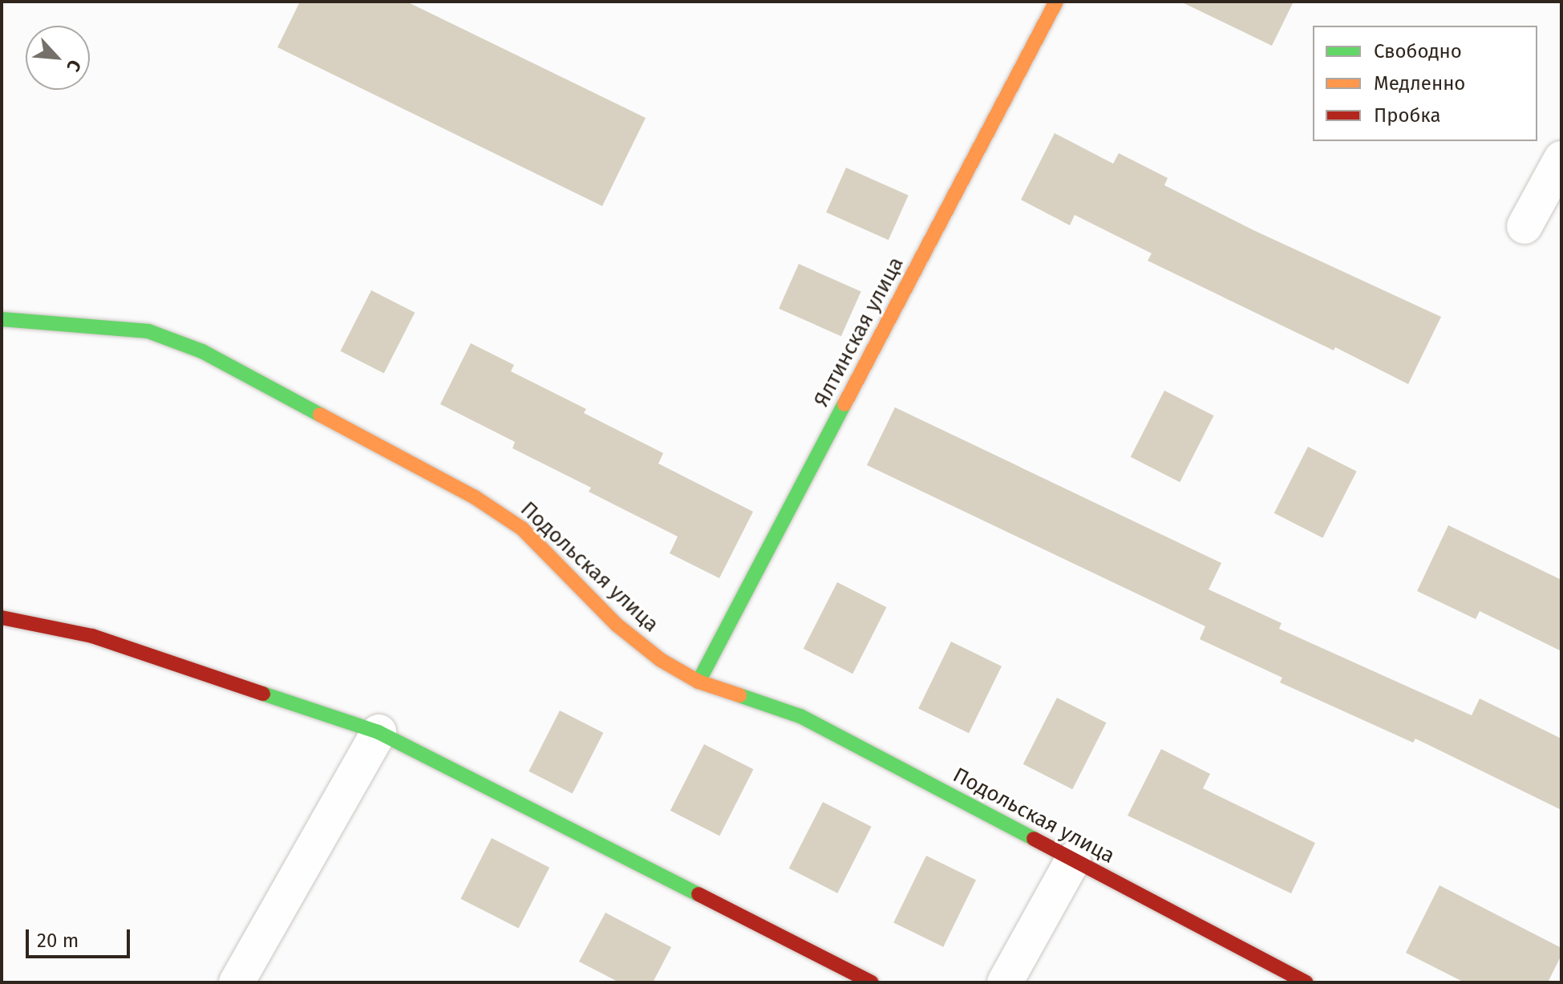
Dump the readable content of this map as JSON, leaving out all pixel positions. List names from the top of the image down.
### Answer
{
  "streets": {
    "street": ["Ялтинская улица", "Подольская улица"]
  },
  "crossings": [
    ["Ялтинская улица", "Подольская улица"]
  ],
  "legend": ["Свободно", "Медленно", "Пробка"],
  "scale_bar": "20 m",
  "north": "bottom right"
}
